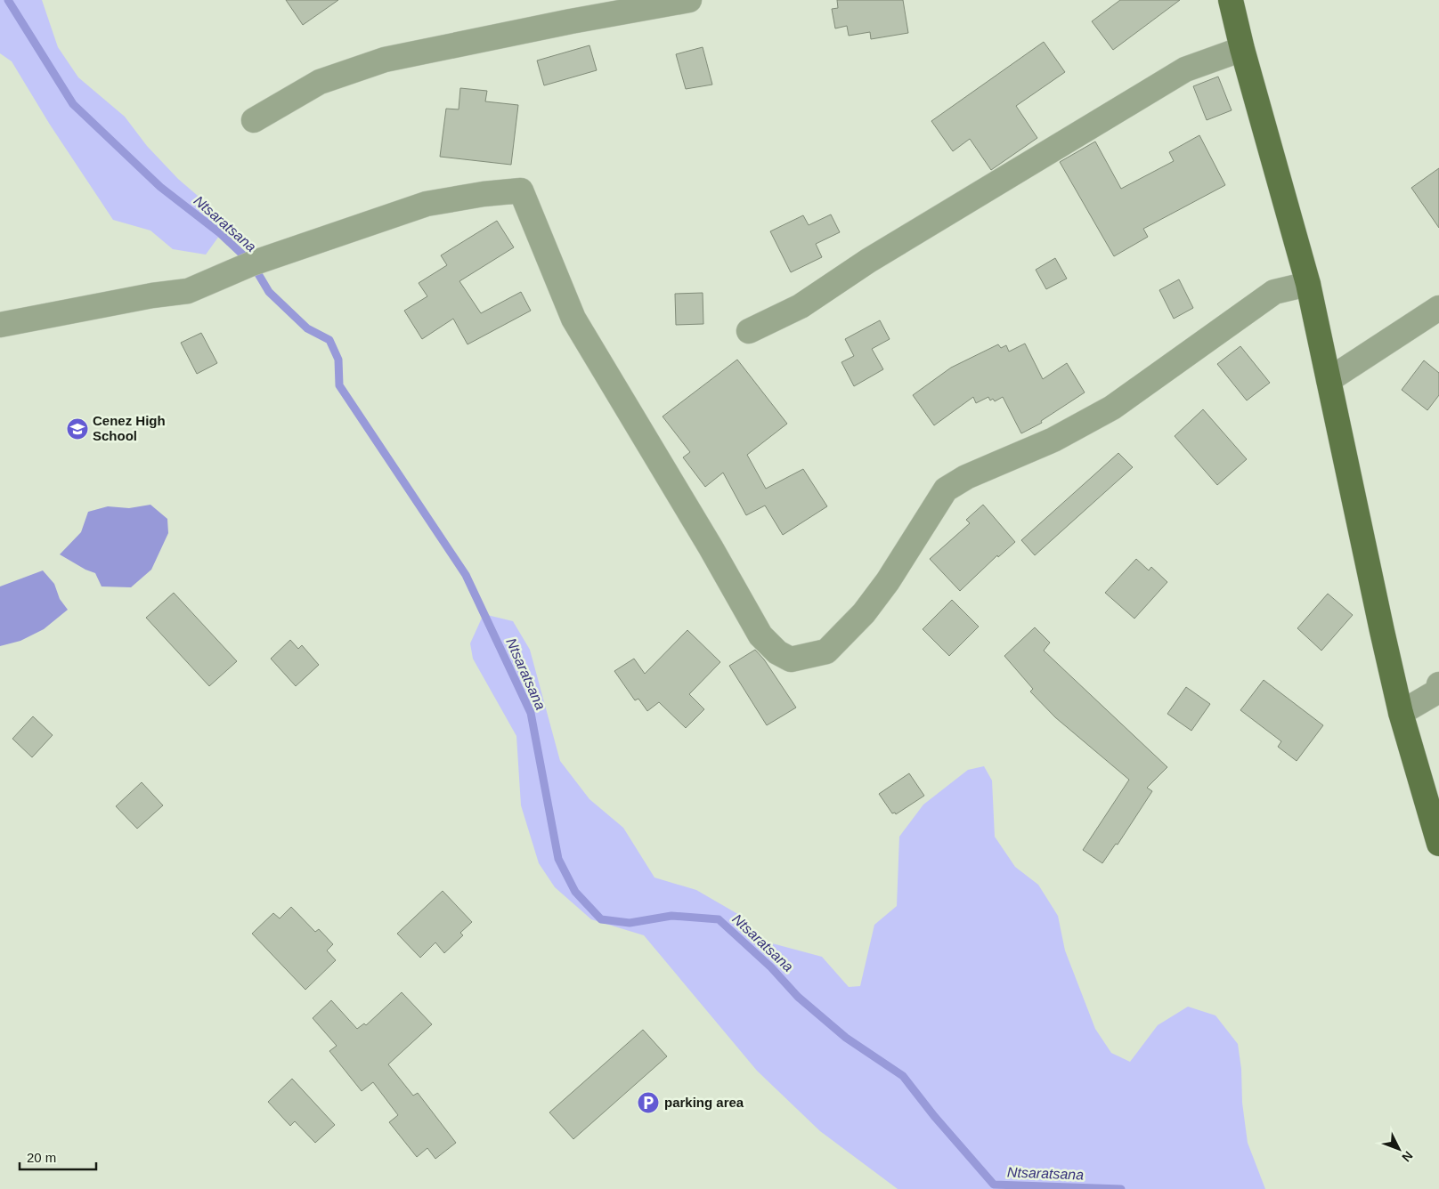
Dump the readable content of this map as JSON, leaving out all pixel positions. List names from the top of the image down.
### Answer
{
  "water": ["Ntsaratsana"],
  "places": {
    "school or university": ["Cenez High School"],
    "parking": ["parking area"]
  },
  "scale_bar": "20 m",
  "north": "bottom right"
}
